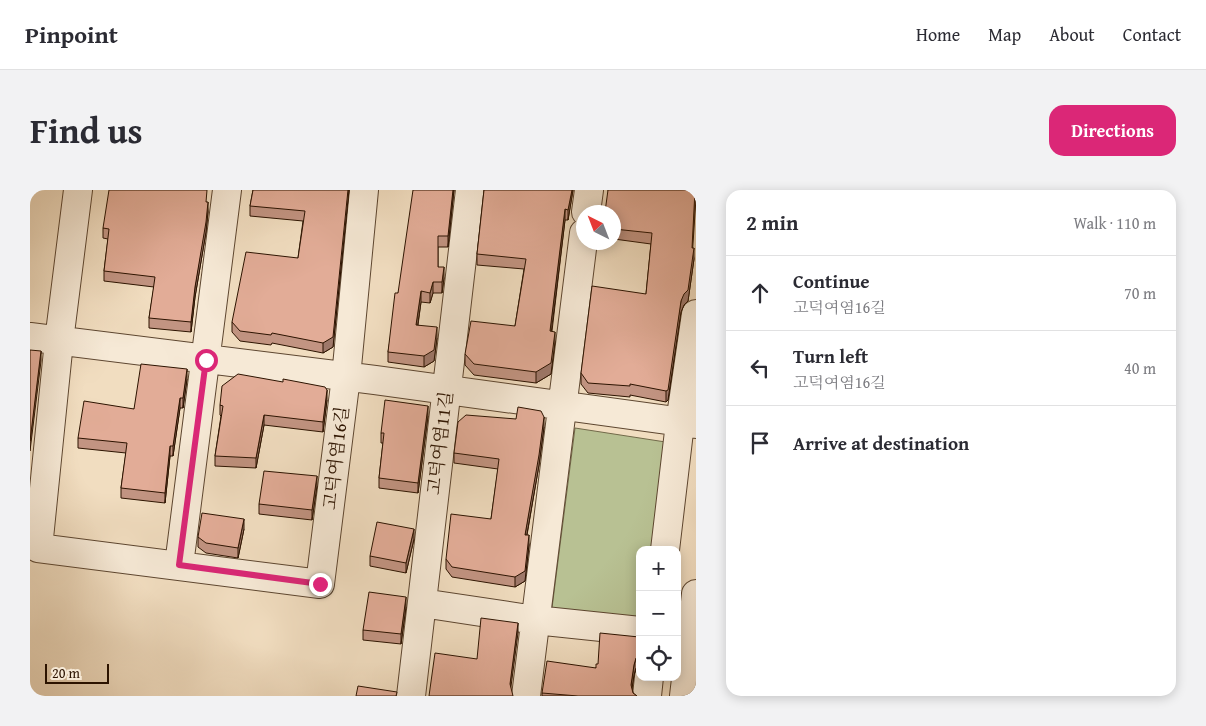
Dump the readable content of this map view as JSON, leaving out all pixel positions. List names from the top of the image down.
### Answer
{
  "streets": {
    "street": ["고덕여염11길", "고덕여염16길"]
  },
  "scale_bar": "20 m",
  "north": "top left",
  "page": {
    "header": "Pinpoint",
    "nav": [
      "Home",
      "Map",
      "About",
      "Contact"
    ],
    "title": "Find us",
    "buttons": "Directions",
    "heading": ["2 min", "Walk · 110 m"],
    "list": [
      ["Continue", "고덕여염16길", "70 m"],
      ["Turn left", "고덕여염16길", "40 m"],
      "Arrive at destination"
    ],
    "map_buttons": ["+", "−"],
    "scale": "20 m"
  }
}
